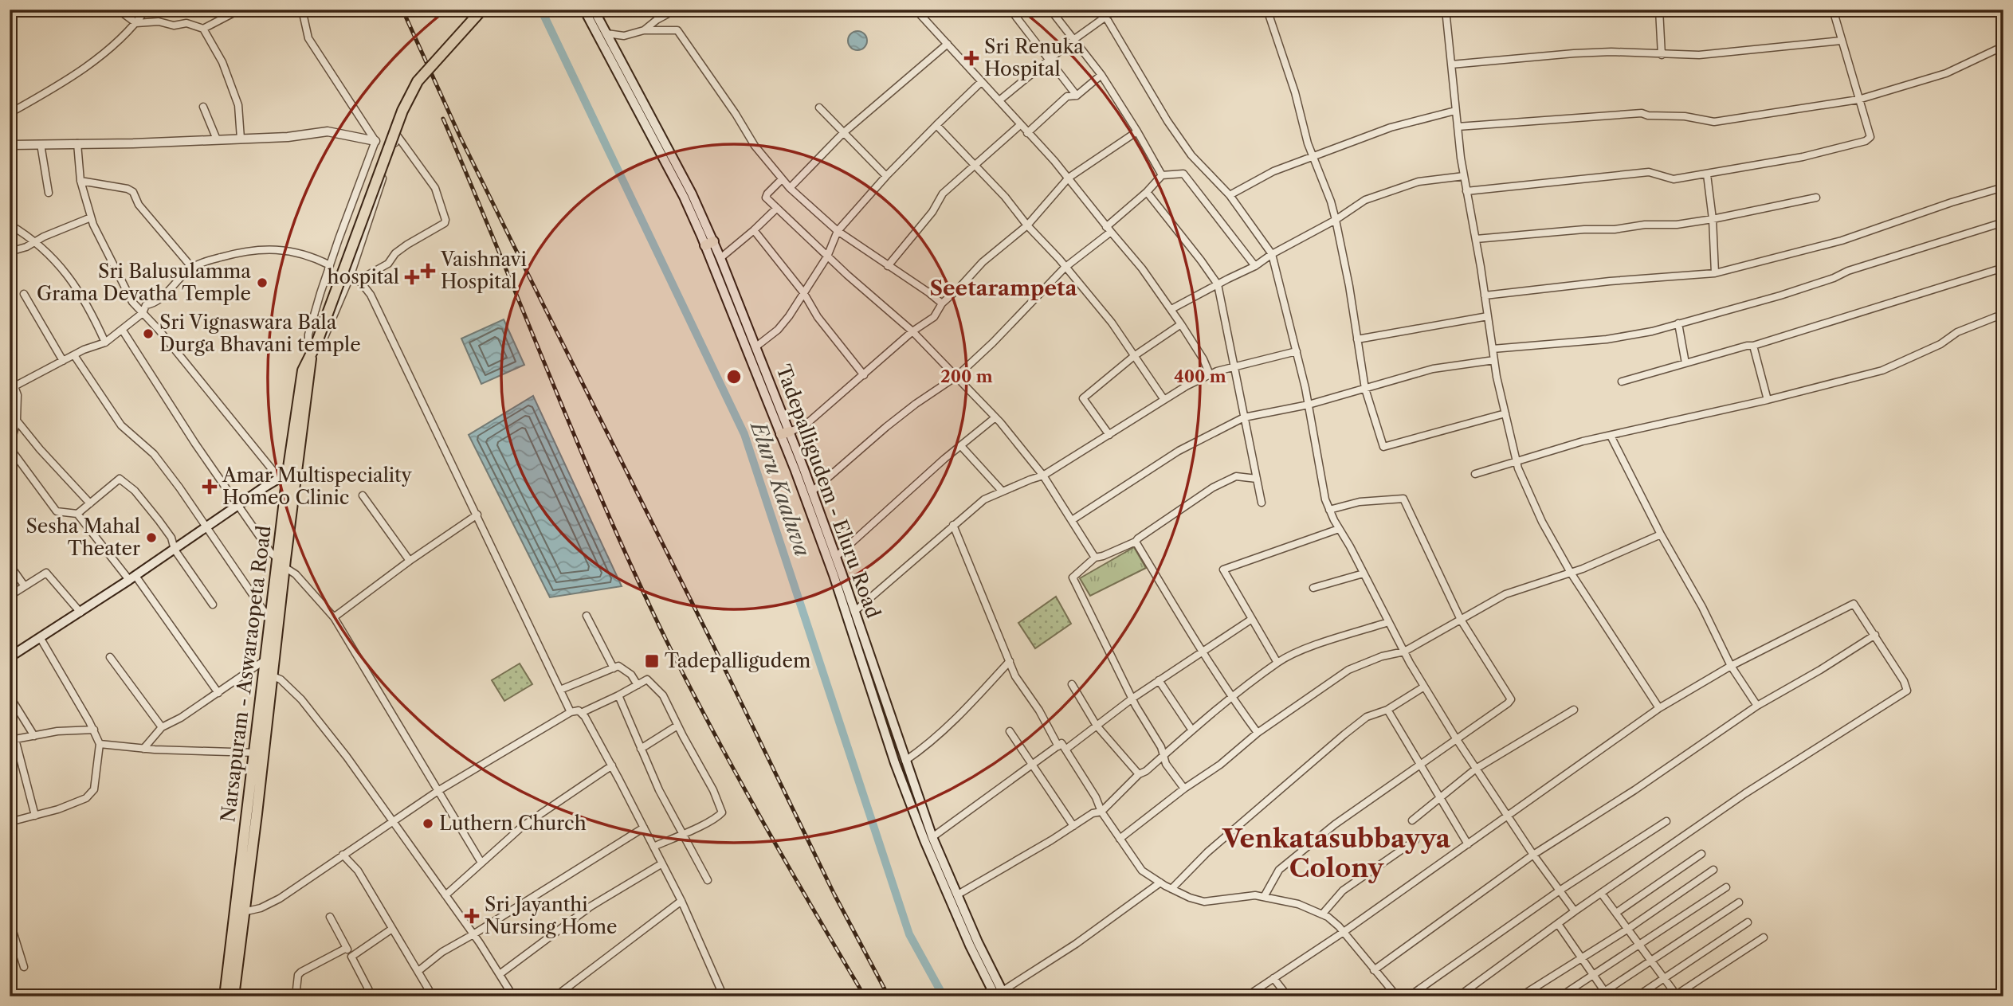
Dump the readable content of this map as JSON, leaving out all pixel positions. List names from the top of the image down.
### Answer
{
  "streets": {
    "main road": ["Tadepalligudem - Eluru Road", "Narsapuram - Aswaraopeta Road"]
  },
  "districts": ["Seetarampeta", "Venkatasubbayya Colony"],
  "water": ["Eluru Kaaluva"],
  "places": {
    "health": [
      "Sri Renuka Hospital",
      "Vaishnavi Hospital",
      "hospital",
      "Amar Multispeciality Homeo Clinic",
      "Sri Jayanthi Nursing Home"
    ],
    "other": [
      "Sri Balusulamma Grama Devatha Temple",
      "Sri Vignaswara Bala Durga Bhavani temple",
      "Sesha Mahal Theater",
      "Luthern Church"
    ],
    "transit": ["Tadepalligudem"]
  },
  "rings": ["200 m", "400 m"]
}
